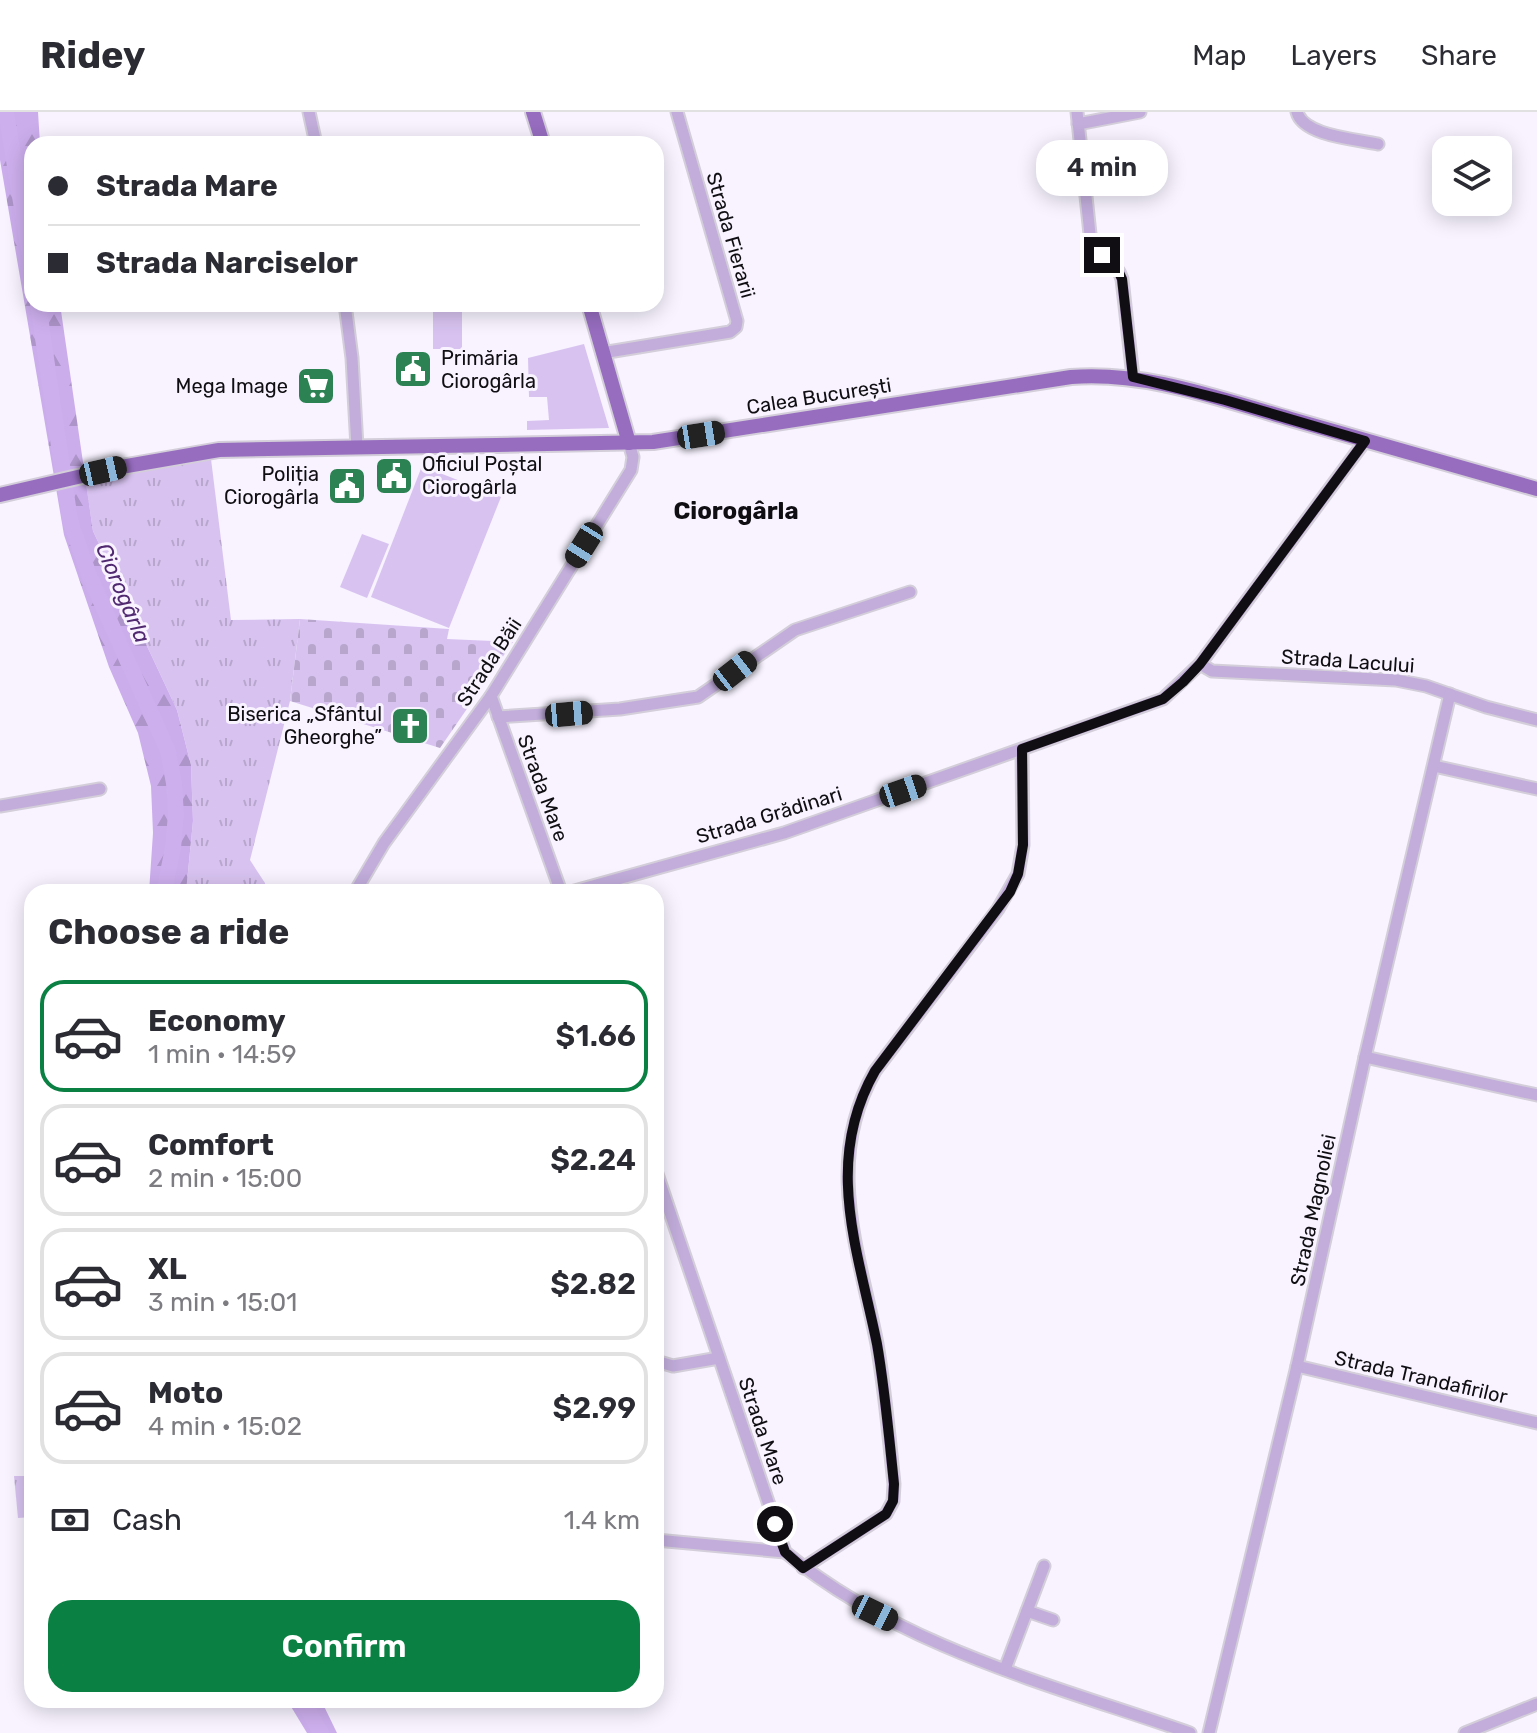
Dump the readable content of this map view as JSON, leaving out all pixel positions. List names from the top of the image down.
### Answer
{
  "streets": {
    "main road": ["Calea București"],
    "street": [
      "Strada Fierarii",
      "Strada Lacului",
      "Strada Băii",
      "Strada Mare",
      "Strada Grădinari",
      "Strada Magnoliei",
      "Strada Trandafirilor"
    ]
  },
  "crossings": [
    ["Calea București", "Strada Băii"],
    ["Calea București", "Strada Grădinari"],
    ["Strada Lacului", "Strada Grădinari"],
    ["Strada Lacului", "Strada Magnoliei"],
    ["Strada Băii", "Strada Mare"],
    ["Strada Magnoliei", "Strada Trandafirilor"]
  ],
  "districts": ["Ciorogârla"],
  "water": ["Ciorogârla"],
  "places": {
    "public building": ["Primăria Ciorogârla", "Oficiul Poștal Ciorogârla", "Poliția Ciorogârla"],
    "supermarket": ["Mega Image"],
    "church": ["Biserica „Sfântul Gheorghe”"]
  },
  "page": {
    "header": "Ridey",
    "nav": ["Map", "Layers", "Share"],
    "banner": ["Strada Mare", "Strada Narciselor"],
    "bubble": "4 min",
    "heading": "Choose a ride",
    "list": [
      {
        "name": "Economy",
        "note": "1 min · 14:59",
        "value": "$1.66"
      },
      {
        "name": "Comfort",
        "note": "2 min · 15:00",
        "value": "$2.24"
      },
      {
        "name": "XL",
        "note": "3 min · 15:01",
        "value": "$2.82"
      },
      {
        "name": "Moto",
        "note": "4 min · 15:02",
        "value": "$2.99"
      }
    ],
    "pay": ["Cash", "1.4 km"],
    "buttons": "Confirm"
  }
}
